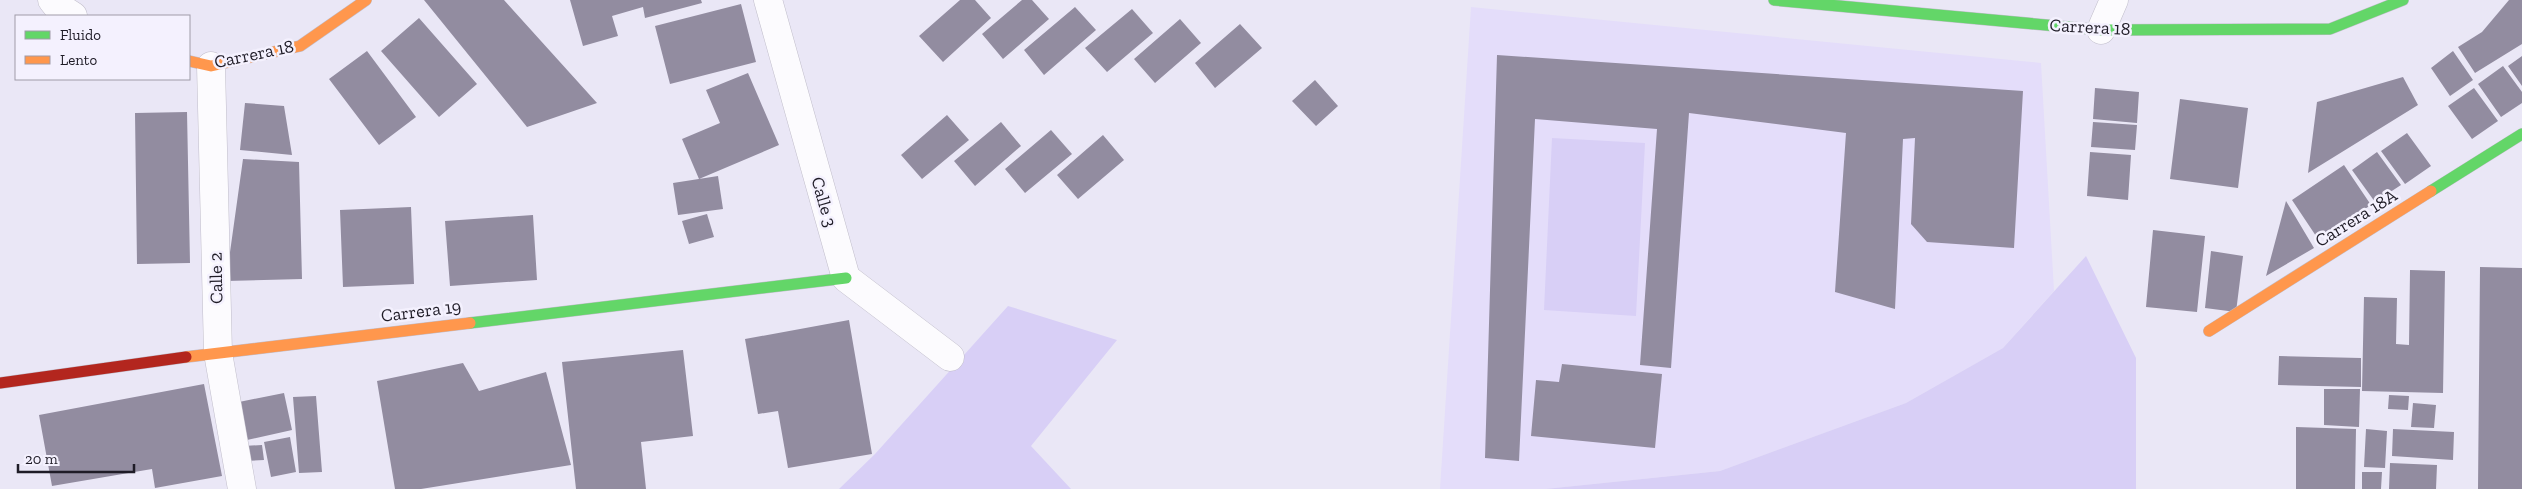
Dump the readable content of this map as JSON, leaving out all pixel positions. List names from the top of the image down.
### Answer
{
  "streets": {
    "street": [
      "Carrera 18",
      "Calle 3",
      "Carrera 18A",
      "Calle 2",
      "Carrera 19"
    ]
  },
  "crossings": [
    ["Carrera 18", "Calle 2"],
    ["Calle 3", "Carrera 19"],
    ["Calle 2", "Carrera 19"]
  ],
  "legend": ["Fluido", "Lento"],
  "scale_bar": "20 m"
}
